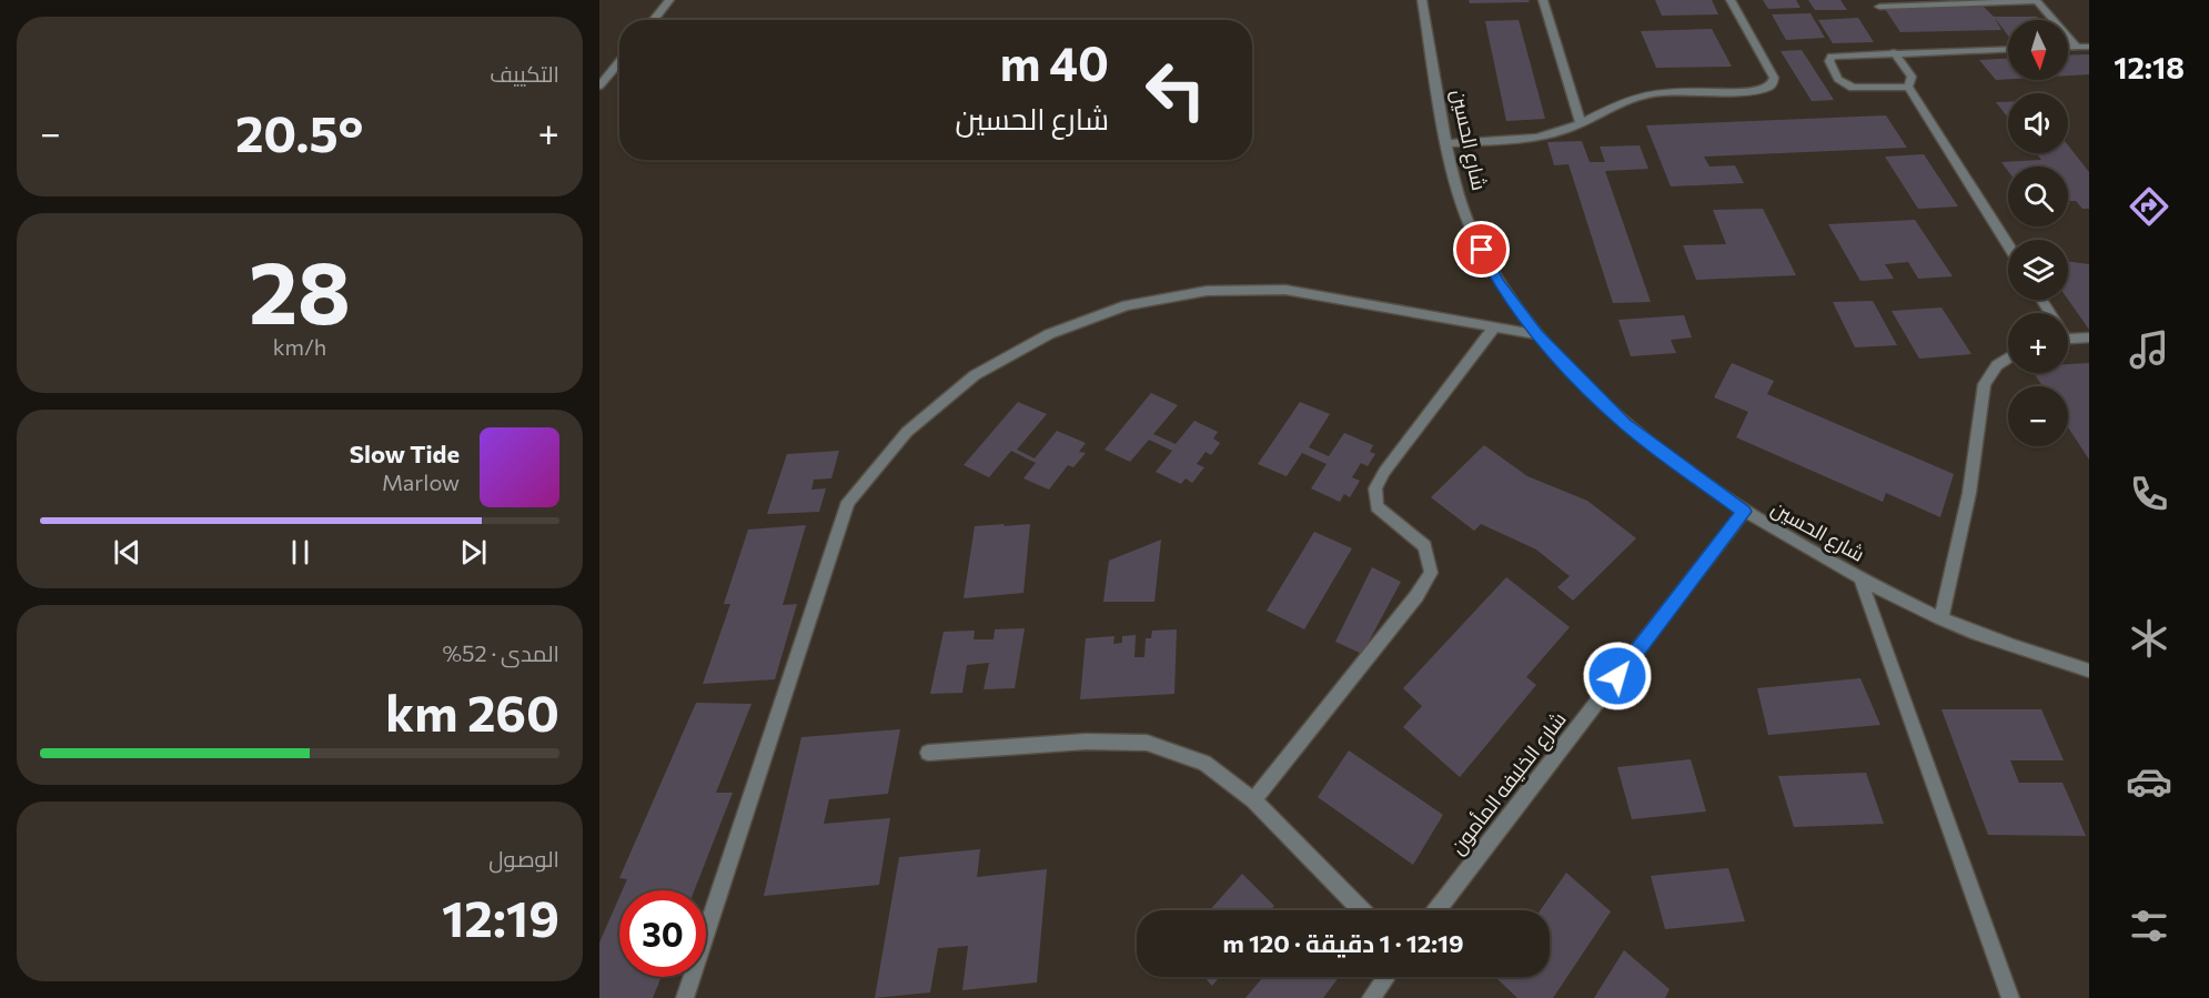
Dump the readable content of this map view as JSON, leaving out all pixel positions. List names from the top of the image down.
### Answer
{
  "streets": {
    "street": ["شارع الحسين", "شارع الخليفه المأمون"]
  },
  "crossings": [
    ["شارع الحسين", "شارع الخليفه المأمون"]
  ],
  "north": "bottom",
  "page": {
    "tabs": "12:18",
    "tile": [
      "التكييف",
      ["28", "km/h"],
      ["المدى · 52%", "260 km"],
      ["الوصول", "12:19"]
    ],
    "map_buttons": ["+", "−"],
    "turn": ["40 m", "شارع الحسين"],
    "heat": ["−", "20.5°", "+"],
    "song": ["Slow Tide", "Marlow"],
    "limit": "30",
    "trip": "12:19 · 1 دقيقة · 120 m"
  }
}
